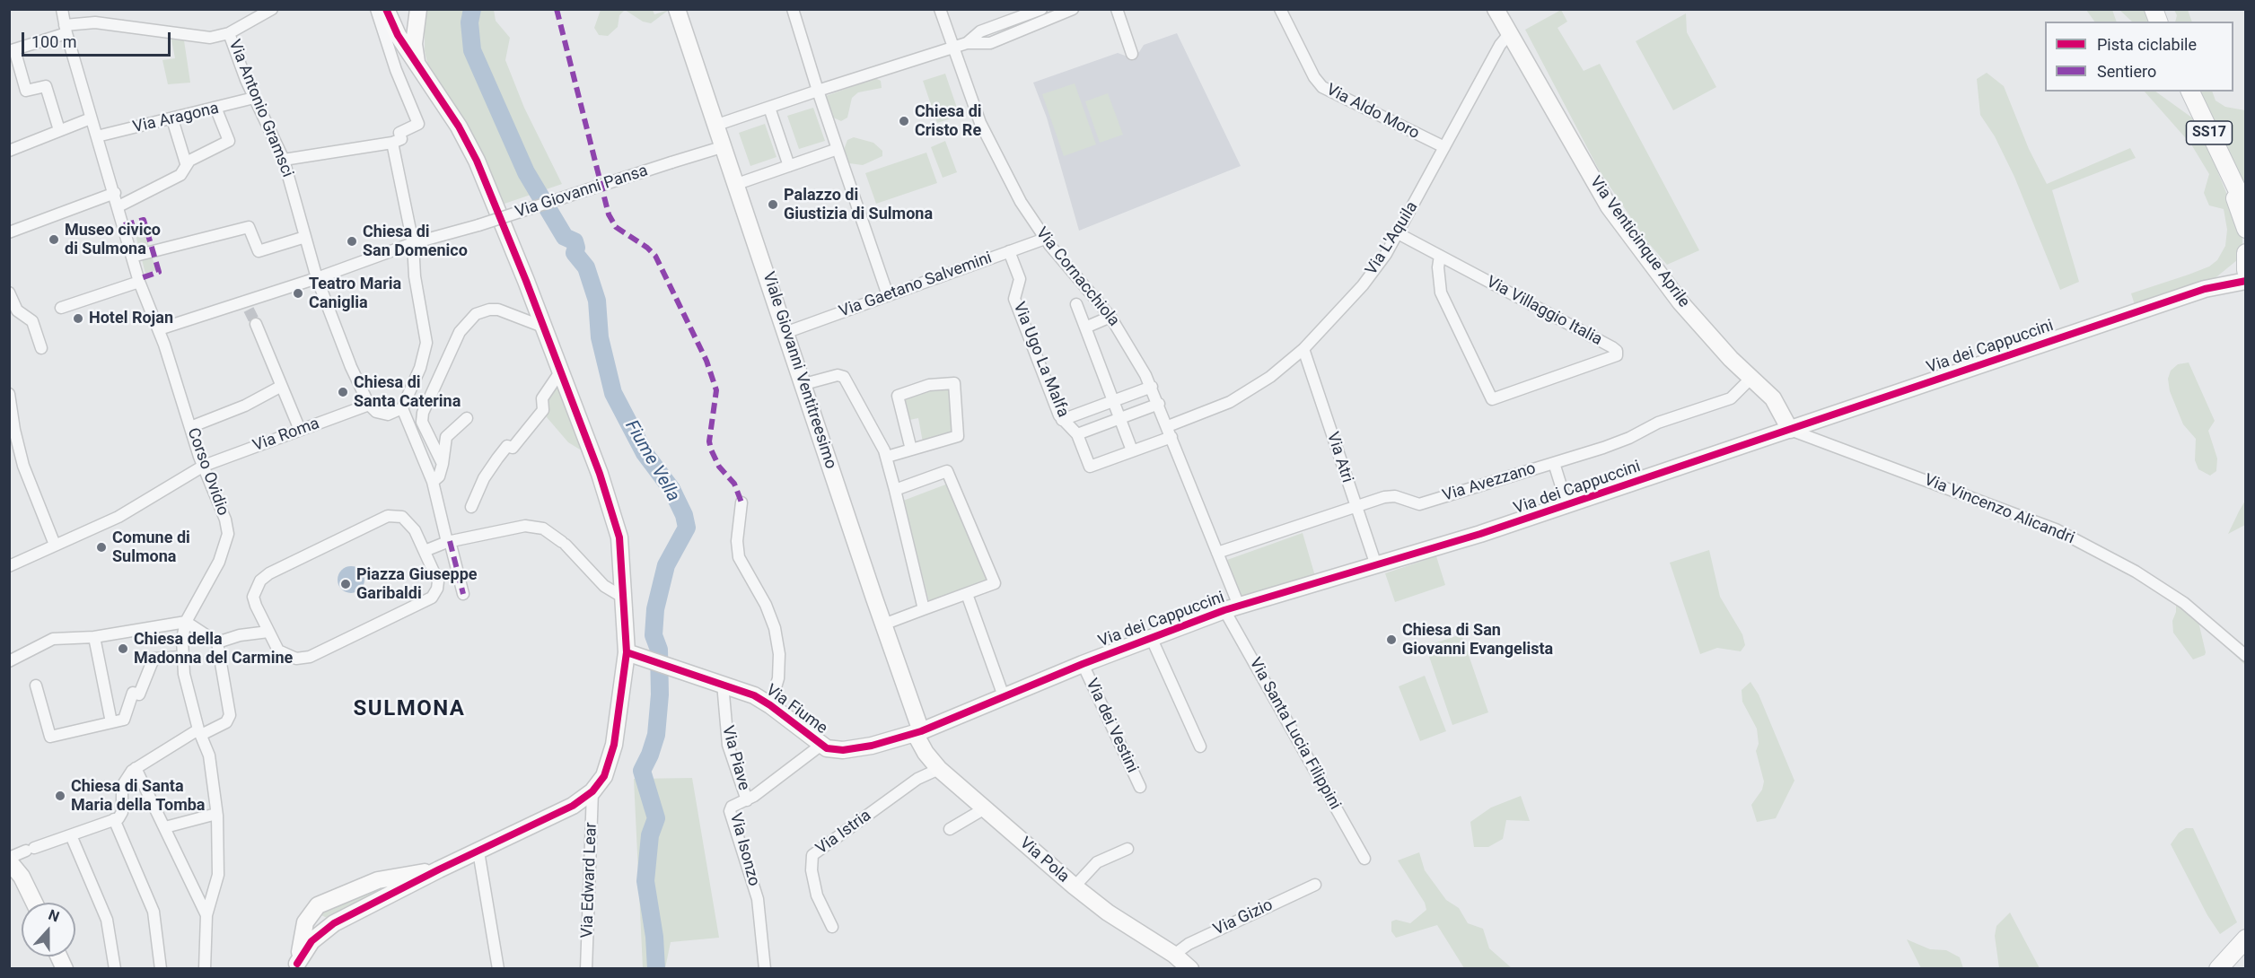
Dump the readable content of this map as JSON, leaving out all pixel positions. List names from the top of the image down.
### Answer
{
  "streets": {
    "main road": ["SS17"],
    "street": [
      "Via Antonio Gramsci",
      "Via Aldo Moro",
      "Via Aragona",
      "Via Giovanni Pansa",
      "Via L'Aquila",
      "Via Venticinque Aprile",
      "Via Cornacchiola",
      "Via Gaetano Salvemini",
      "Via Villaggio Italia",
      "Via dei Cappuccini",
      "Via Ugo La Malfa",
      "Viale Giovanni Ventitreesimo",
      "Via Roma",
      "Via Atri",
      "Corso Ovidio",
      "Via Avezzano",
      "Via Vincenzo Alicandri",
      "Via Fiume",
      "Via dei Vestini",
      "Via Santa Lucia Filippini",
      "Via Piave",
      "Via Istria",
      "Via Isonzo",
      "Via Pola",
      "Via Edward Lear",
      "Via Gizio"
    ]
  },
  "crossings": [
    ["Via Antonio Gramsci", "Via Aragona"],
    ["Via Antonio Gramsci", "Via Giovanni Pansa"],
    ["Via Antonio Gramsci", "Via Roma"],
    ["Via Aldo Moro", "Via L'Aquila"],
    ["Via Aragona", "Corso Ovidio"],
    ["Via Giovanni Pansa", "Viale Giovanni Ventitreesimo"],
    ["Via Giovanni Pansa", "Corso Ovidio"],
    ["Via L'Aquila", "Via Venticinque Aprile"],
    ["Via L'Aquila", "Via Cornacchiola"],
    ["Via L'Aquila", "Via Villaggio Italia"],
    ["Via L'Aquila", "Via Ugo La Malfa"],
    ["Via L'Aquila", "Via Atri"],
    ["Via Venticinque Aprile", "Via dei Cappuccini"],
    ["Via Venticinque Aprile", "Via Avezzano"],
    ["Via Venticinque Aprile", "Via Vincenzo Alicandri"],
    ["Via Cornacchiola", "Via Gaetano Salvemini"],
    ["Via Cornacchiola", "Via dei Cappuccini"],
    ["Via Cornacchiola", "Via Avezzano"],
    ["Via Cornacchiola", "Via Santa Lucia Filippini"],
    ["Via Gaetano Salvemini", "Via Ugo La Malfa"],
    ["Via Gaetano Salvemini", "Viale Giovanni Ventitreesimo"],
    ["Via dei Cappuccini", "Viale Giovanni Ventitreesimo"],
    ["Via dei Cappuccini", "Via Atri"],
    ["Via dei Cappuccini", "Via Vincenzo Alicandri"],
    ["Via dei Cappuccini", "Via Fiume"],
    ["Via dei Cappuccini", "Via dei Vestini"],
    ["Via dei Cappuccini", "Via Santa Lucia Filippini"],
    ["Via dei Cappuccini", "Via Pola"],
    ["Viale Giovanni Ventitreesimo", "Via Fiume"],
    ["Viale Giovanni Ventitreesimo", "Via Pola"],
    ["Via Roma", "Corso Ovidio"],
    ["Via Atri", "Via Avezzano"],
    ["Via Fiume", "Via Piave"],
    ["Via Fiume", "Via Isonzo"],
    ["Via Fiume", "Via Pola"],
    ["Via Piave", "Via Isonzo"],
    ["Via Istria", "Via Pola"],
    ["Via Pola", "Via Gizio"]
  ],
  "districts": ["SULMONA"],
  "water": ["Fiume Vella"],
  "places": [
    "Chiesa di Cristo Re",
    "Palazzo di Giustizia di Sulmona",
    "Museo civico di Sulmona",
    "Chiesa di San Domenico",
    "Teatro Maria Caniglia",
    "Hotel Rojan",
    "Chiesa di Santa Caterina",
    "Comune di Sulmona",
    "Piazza Giuseppe Garibaldi",
    "Chiesa di San Giovanni Evangelista",
    "Chiesa della Madonna del Carmine",
    "Chiesa di Santa Maria della Tomba"
  ],
  "legend": ["Pista ciclabile", "Sentiero"],
  "scale_bar": "100 m",
  "north": "top"
}
